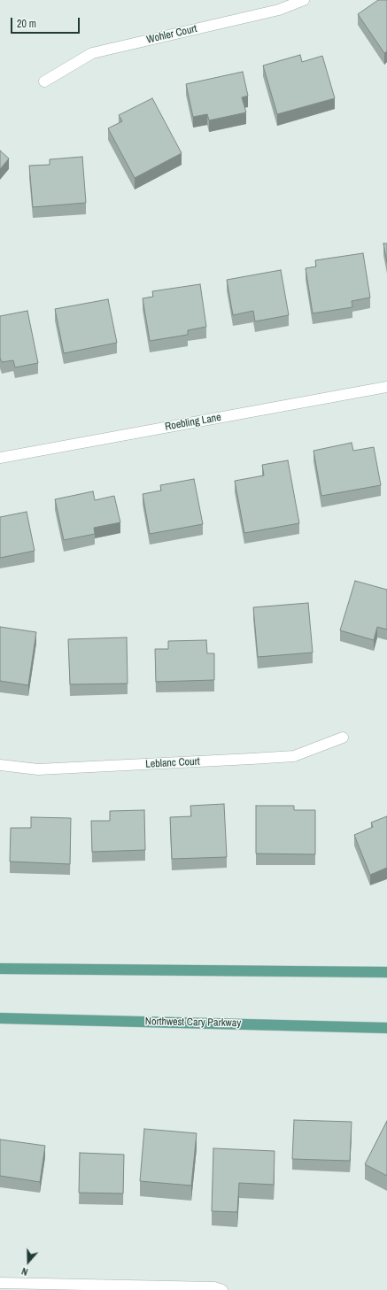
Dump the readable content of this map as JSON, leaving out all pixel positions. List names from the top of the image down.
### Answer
{
  "streets": {
    "main road": ["Northwest Cary Parkway"],
    "street": ["Wohler Court", "Roebling Lane", "Leblanc Court"]
  },
  "scale_bar": "20 m",
  "north": "bottom"
}
